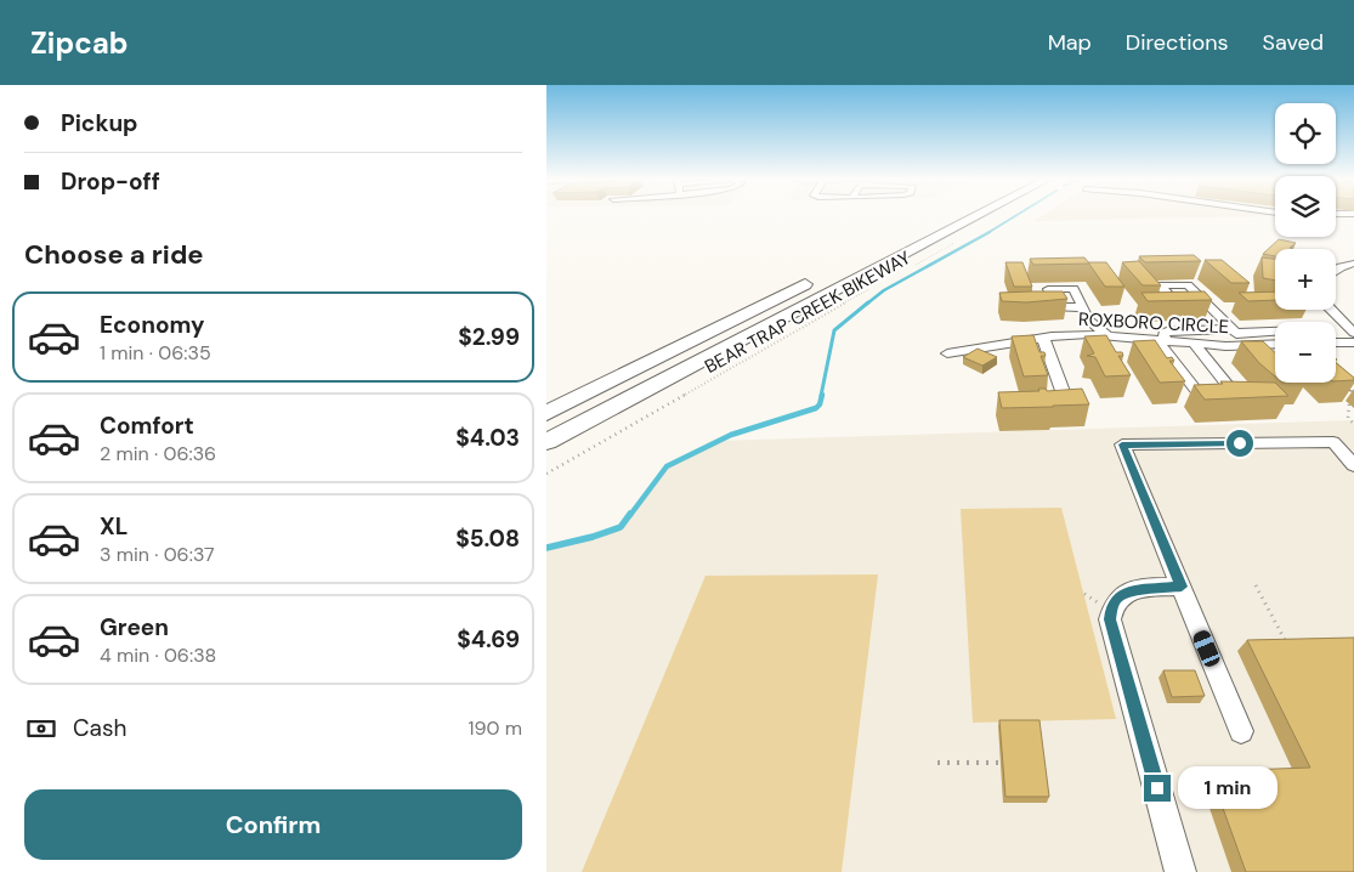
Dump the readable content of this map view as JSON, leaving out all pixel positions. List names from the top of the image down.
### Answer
{
  "streets": {
    "street": ["ROXBORO CIRCLE"],
    "path": ["BEAR TRAP CREEK BIKEWAY"]
  },
  "page": {
    "header": "Zipcab",
    "nav": ["Map", "Directions", "Saved"],
    "banner": ["Pickup", "Drop-off"],
    "map_buttons": ["+", "−"],
    "heading": "Choose a ride",
    "list": [
      {
        "name": "Economy",
        "note": "1 min · 06:35",
        "value": "$2.99"
      },
      {
        "name": "Comfort",
        "note": "2 min · 06:36",
        "value": "$4.03"
      },
      {
        "name": "XL",
        "note": "3 min · 06:37",
        "value": "$5.08"
      },
      {
        "name": "Green",
        "note": "4 min · 06:38",
        "value": "$4.69"
      }
    ],
    "pay": ["Cash", "190 m"],
    "bubble": "1 min",
    "buttons": "Confirm"
  }
}
